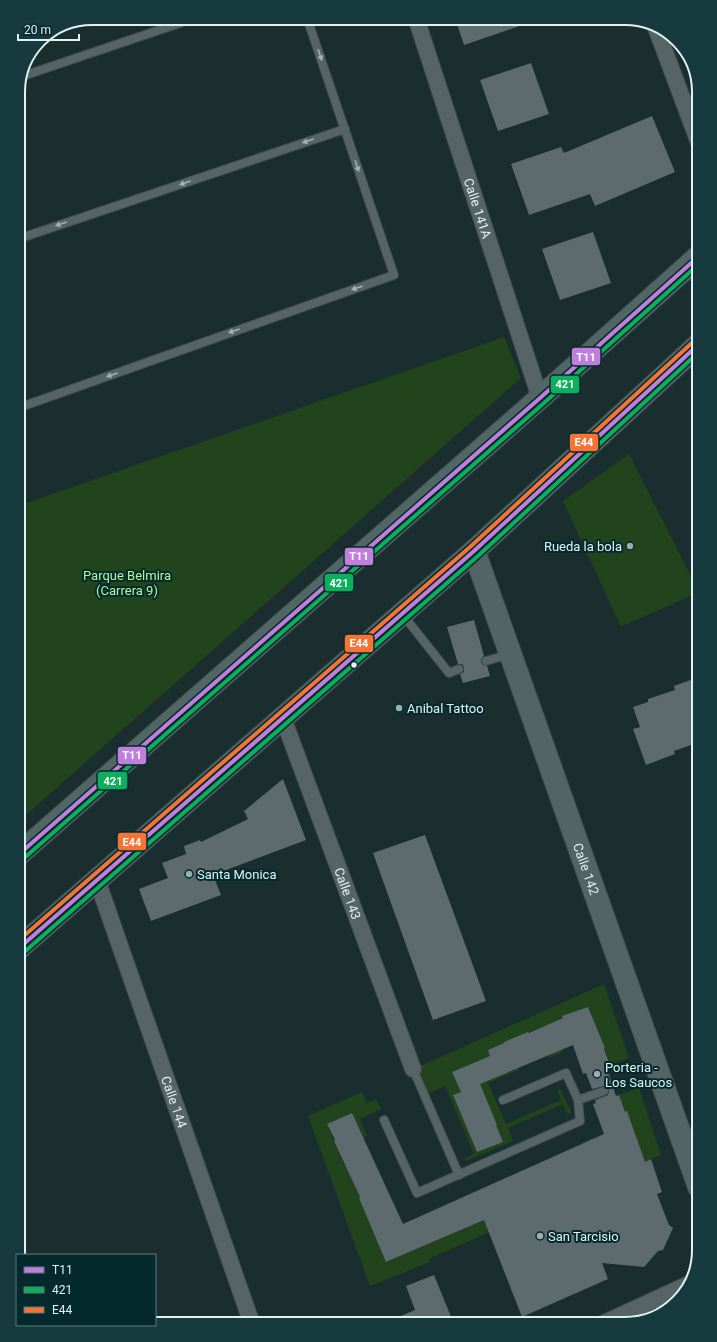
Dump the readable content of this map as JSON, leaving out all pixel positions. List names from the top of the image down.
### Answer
{
  "streets": {
    "main road": ["Calle 142"],
    "street": ["Calle 141A", "Calle 143", "Calle 144"]
  },
  "parks": ["Parque Belmira (Carrera 9)"],
  "places": [
    "Rueda la bola",
    "Anibal Tattoo",
    "Santa Monica",
    "Porteria - Los Saucos",
    "San Tarcisio"
  ],
  "lines": ["transit line T11", "transit line 421", "transit line E44"],
  "legend": ["T11", "421", "E44"],
  "scale_bar": "20 m"
}
